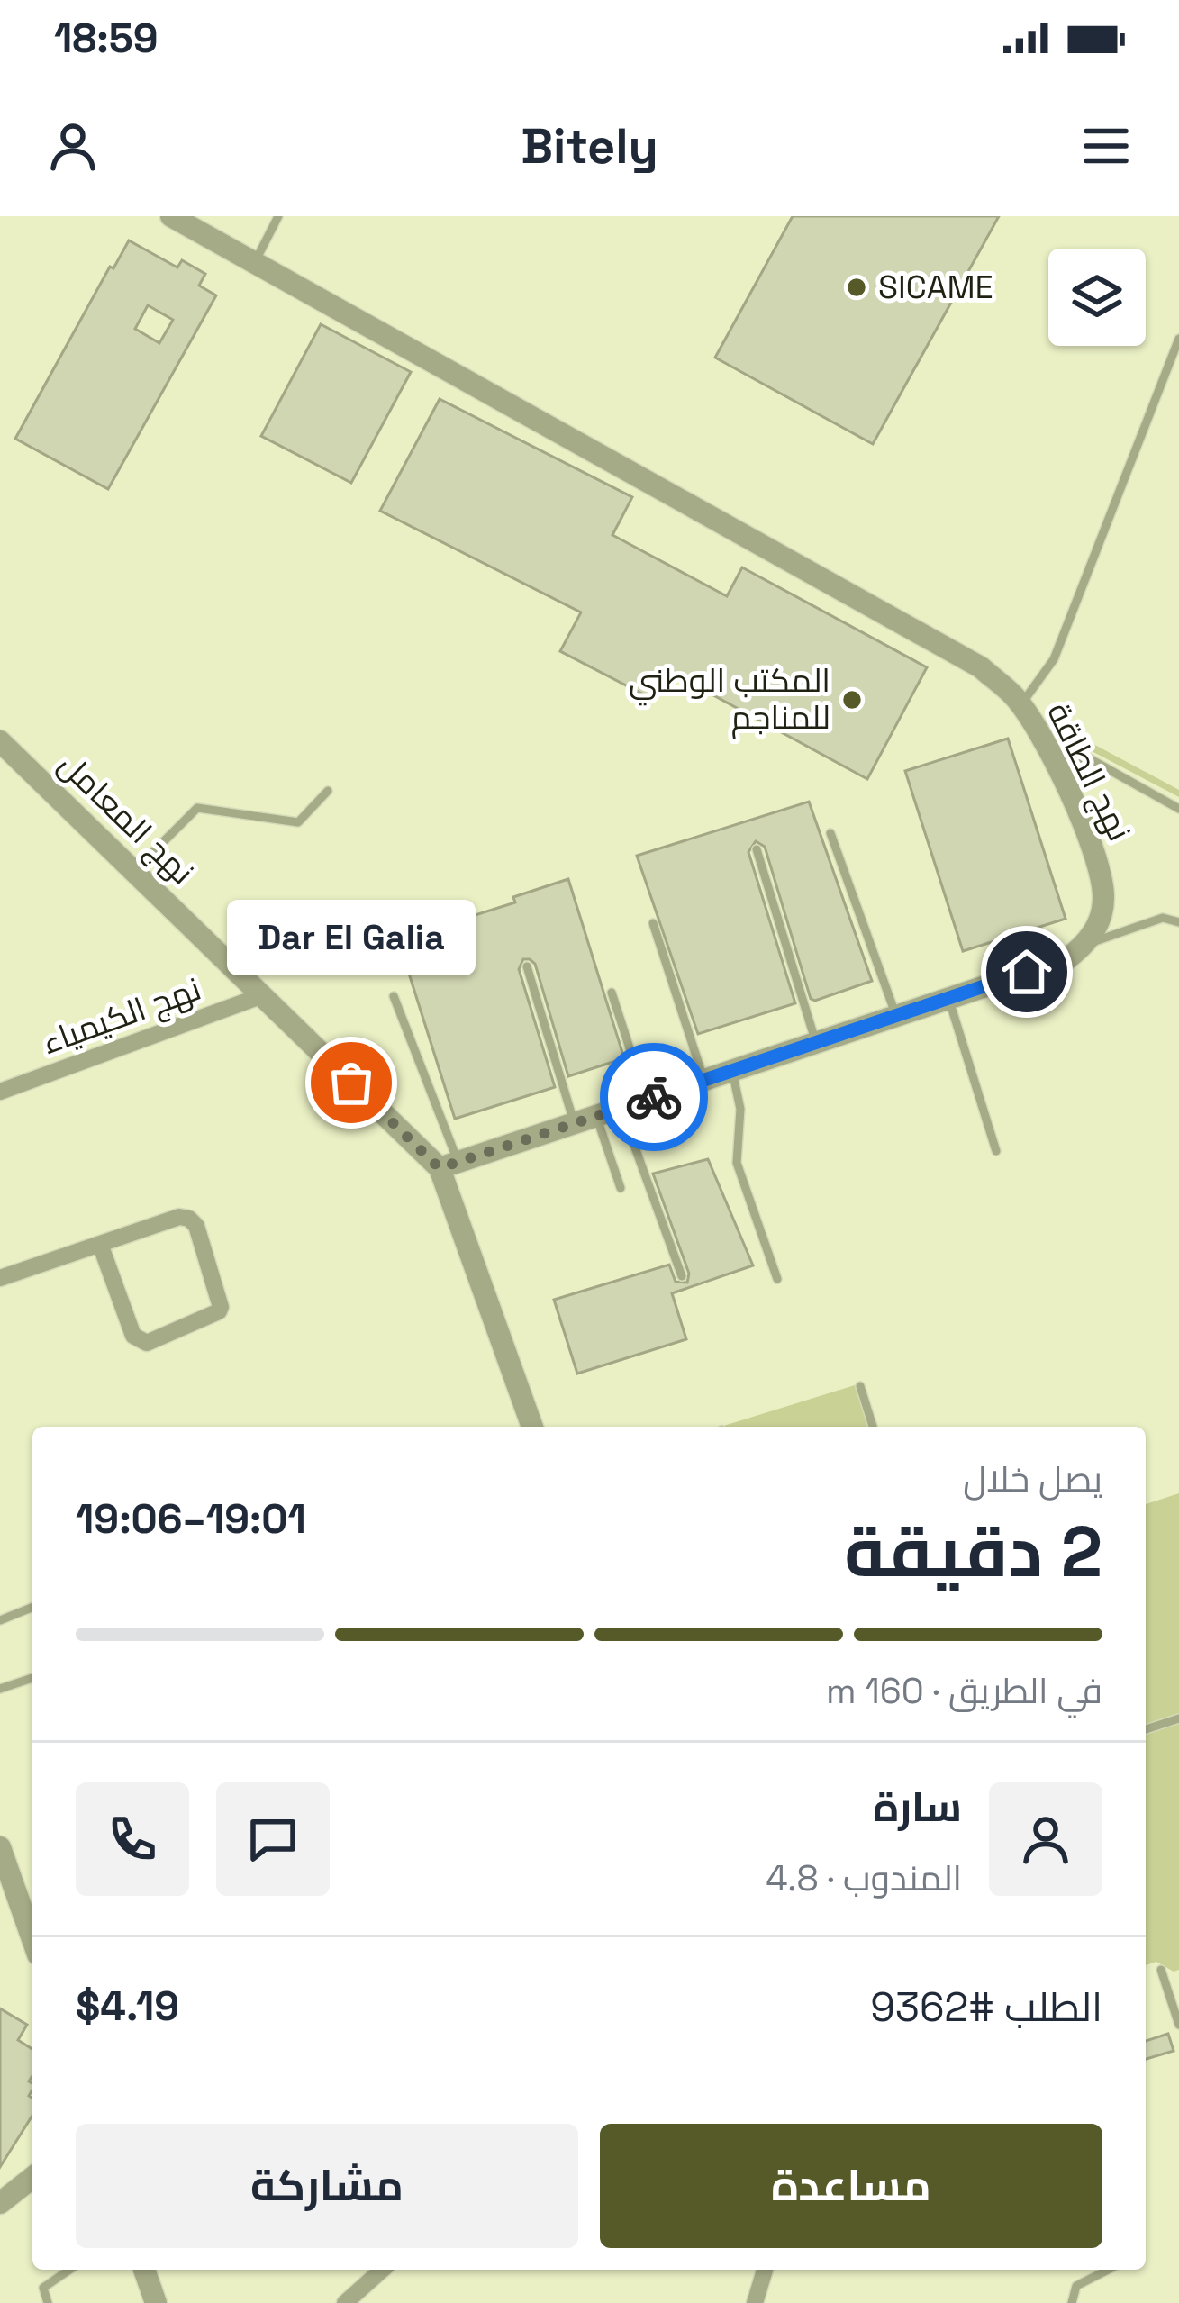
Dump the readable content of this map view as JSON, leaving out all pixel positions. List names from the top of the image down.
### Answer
{
  "streets": {
    "street": ["نهج الطاقة", "نهج المعامل", "نهج الكيمياء"]
  },
  "crossings": [
    ["نهج المعامل", "نهج الكيمياء"]
  ],
  "places": ["SICAME", "المكتب الوطني للمناجم", "Dar El Galia"],
  "page": {
    "status": "18:59",
    "header": "Bitely",
    "bubble": "Dar El Galia",
    "heading": ["2 دقيقة", "يصل خلال", "19:01–19:06"],
    "panel": [
      "سارة",
      "المندوب · 4.8",
      "الطلب #9362",
      "$4.19"
    ],
    "bar": "في الطريق · 160 m",
    "buttons": ["مساعدة", "مشاركة"]
  }
}
